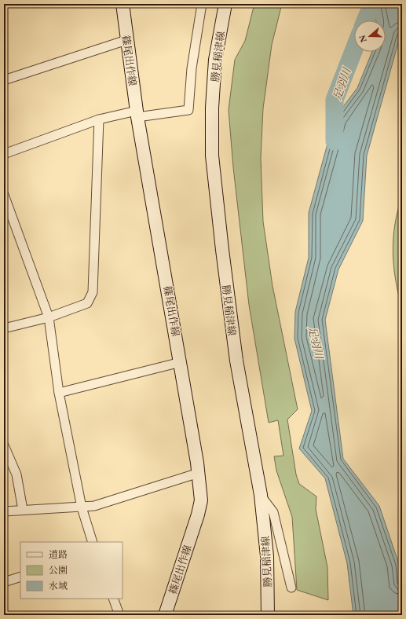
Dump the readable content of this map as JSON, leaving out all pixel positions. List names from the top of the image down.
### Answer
{
  "streets": {
    "main road": ["勝見稲津線", "篠尾出作線"]
  },
  "water": ["足羽川"],
  "legend": ["道路", "公園", "水域"],
  "north": "left"
}
